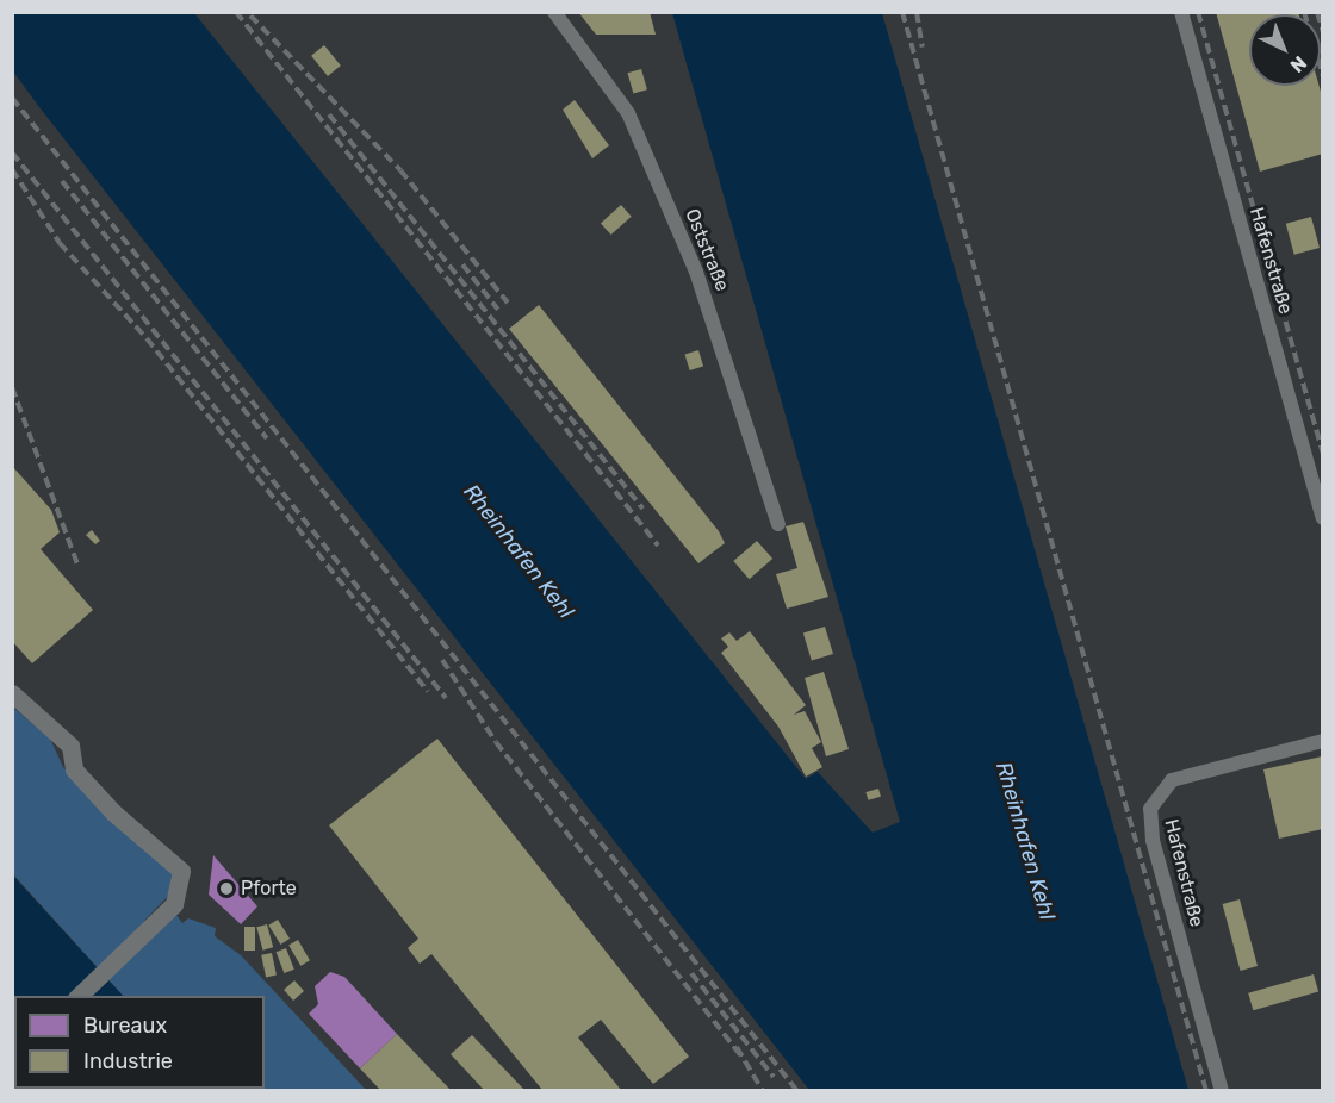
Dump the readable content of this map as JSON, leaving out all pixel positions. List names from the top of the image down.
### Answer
{
  "streets": {
    "street": ["Oststraße", "Hafenstraße"]
  },
  "water": ["Rheinhafen Kehl"],
  "places": ["Pforte"],
  "legend": ["Bureaux", "Industrie"],
  "north": "bottom right"
}
